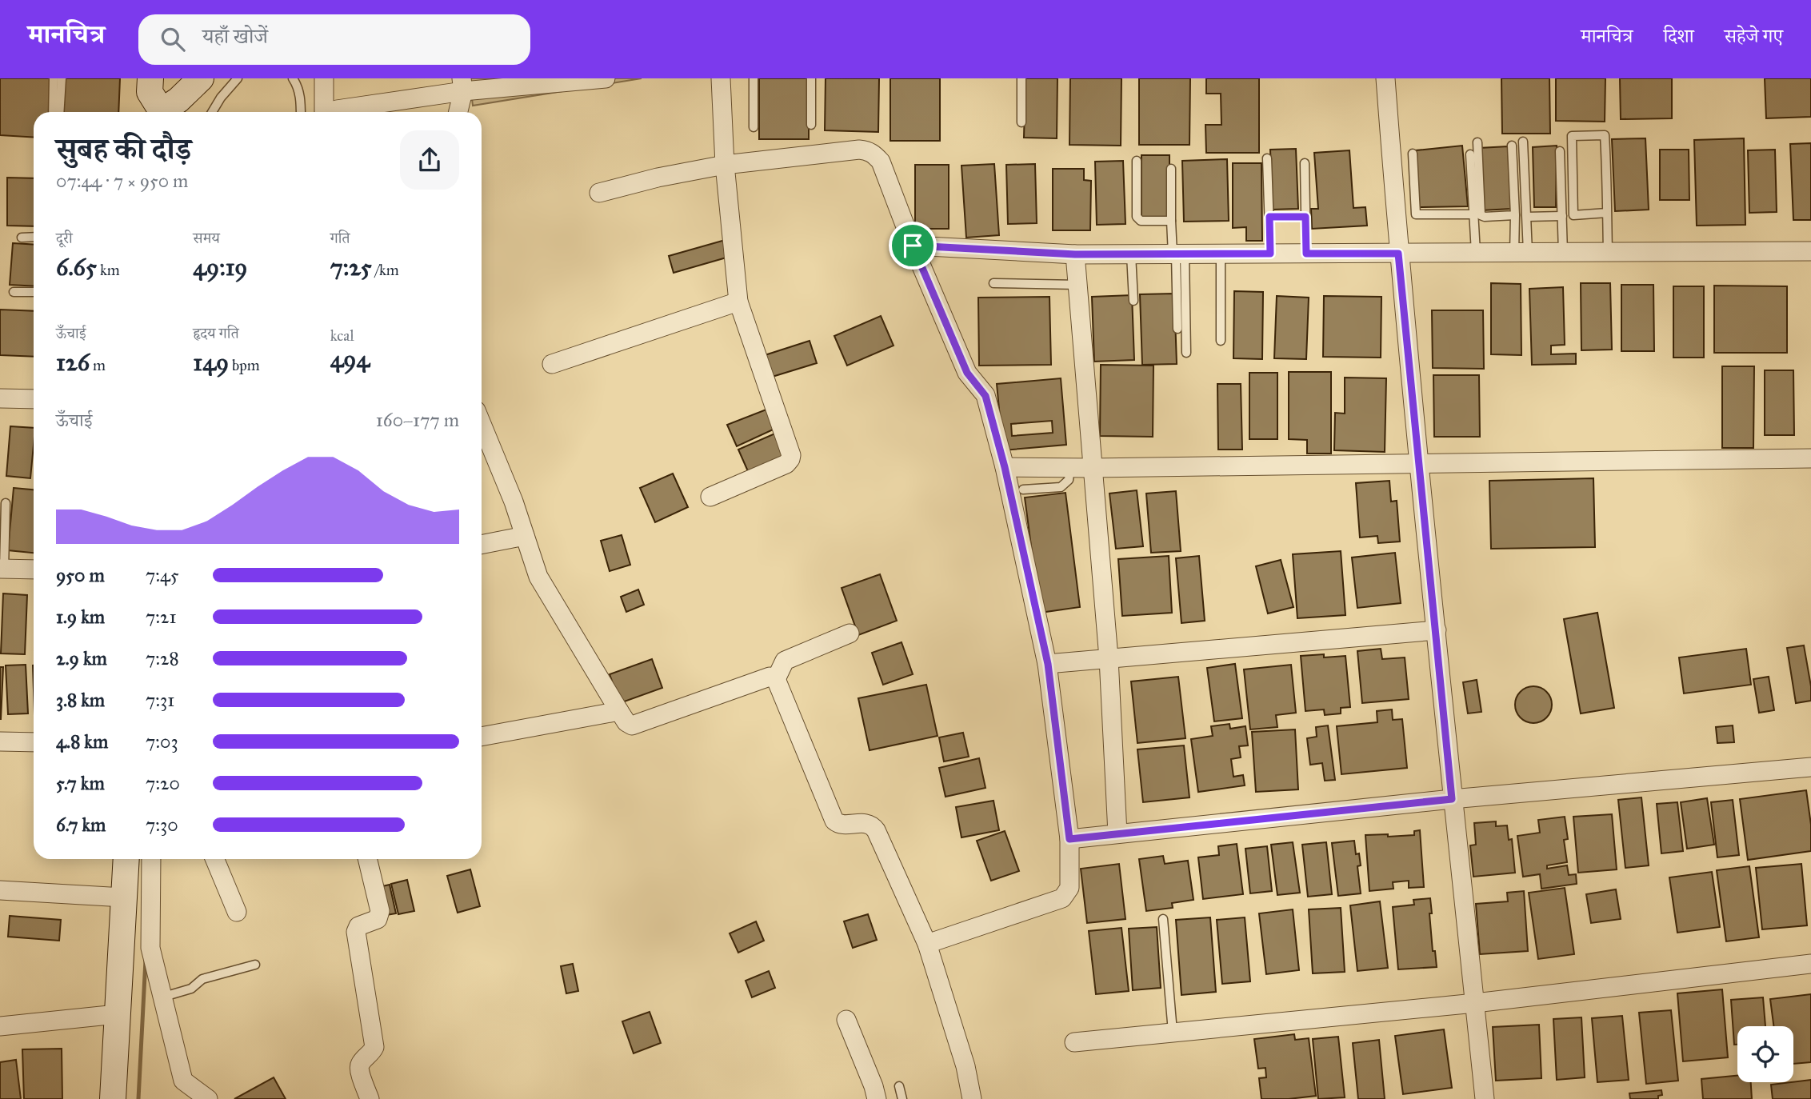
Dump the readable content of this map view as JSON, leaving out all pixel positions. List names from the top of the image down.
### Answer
{
  "page": {
    "header": "मानचित्र",
    "search": "यहाँ खोजें",
    "nav": ["मानचित्र", "दिशा", "सहेजे गए"],
    "heading": ["सुबह की दौड़", "07:44 · 7 × 950 m"],
    "stats": [
      ["दूरी", "6.65 km"],
      ["समय", "49:19"],
      ["गति", "7:25 /km"],
      ["ऊँचाई", "126 m"],
      ["हृदय गति", "149 bpm"],
      ["kcal", "494"]
    ],
    "chart": ["ऊँचाई", "160–177 m"],
    "list": [
      {
        "name": "950 m",
        "note": "7:45"
      },
      {
        "name": "1.9 km",
        "note": "7:21"
      },
      {
        "name": "2.9 km",
        "note": "7:28"
      },
      {
        "name": "3.8 km",
        "note": "7:31"
      },
      {
        "name": "4.8 km",
        "note": "7:03"
      },
      {
        "name": "5.7 km",
        "note": "7:20"
      },
      {
        "name": "6.7 km",
        "note": "7:30"
      }
    ]
  }
}
